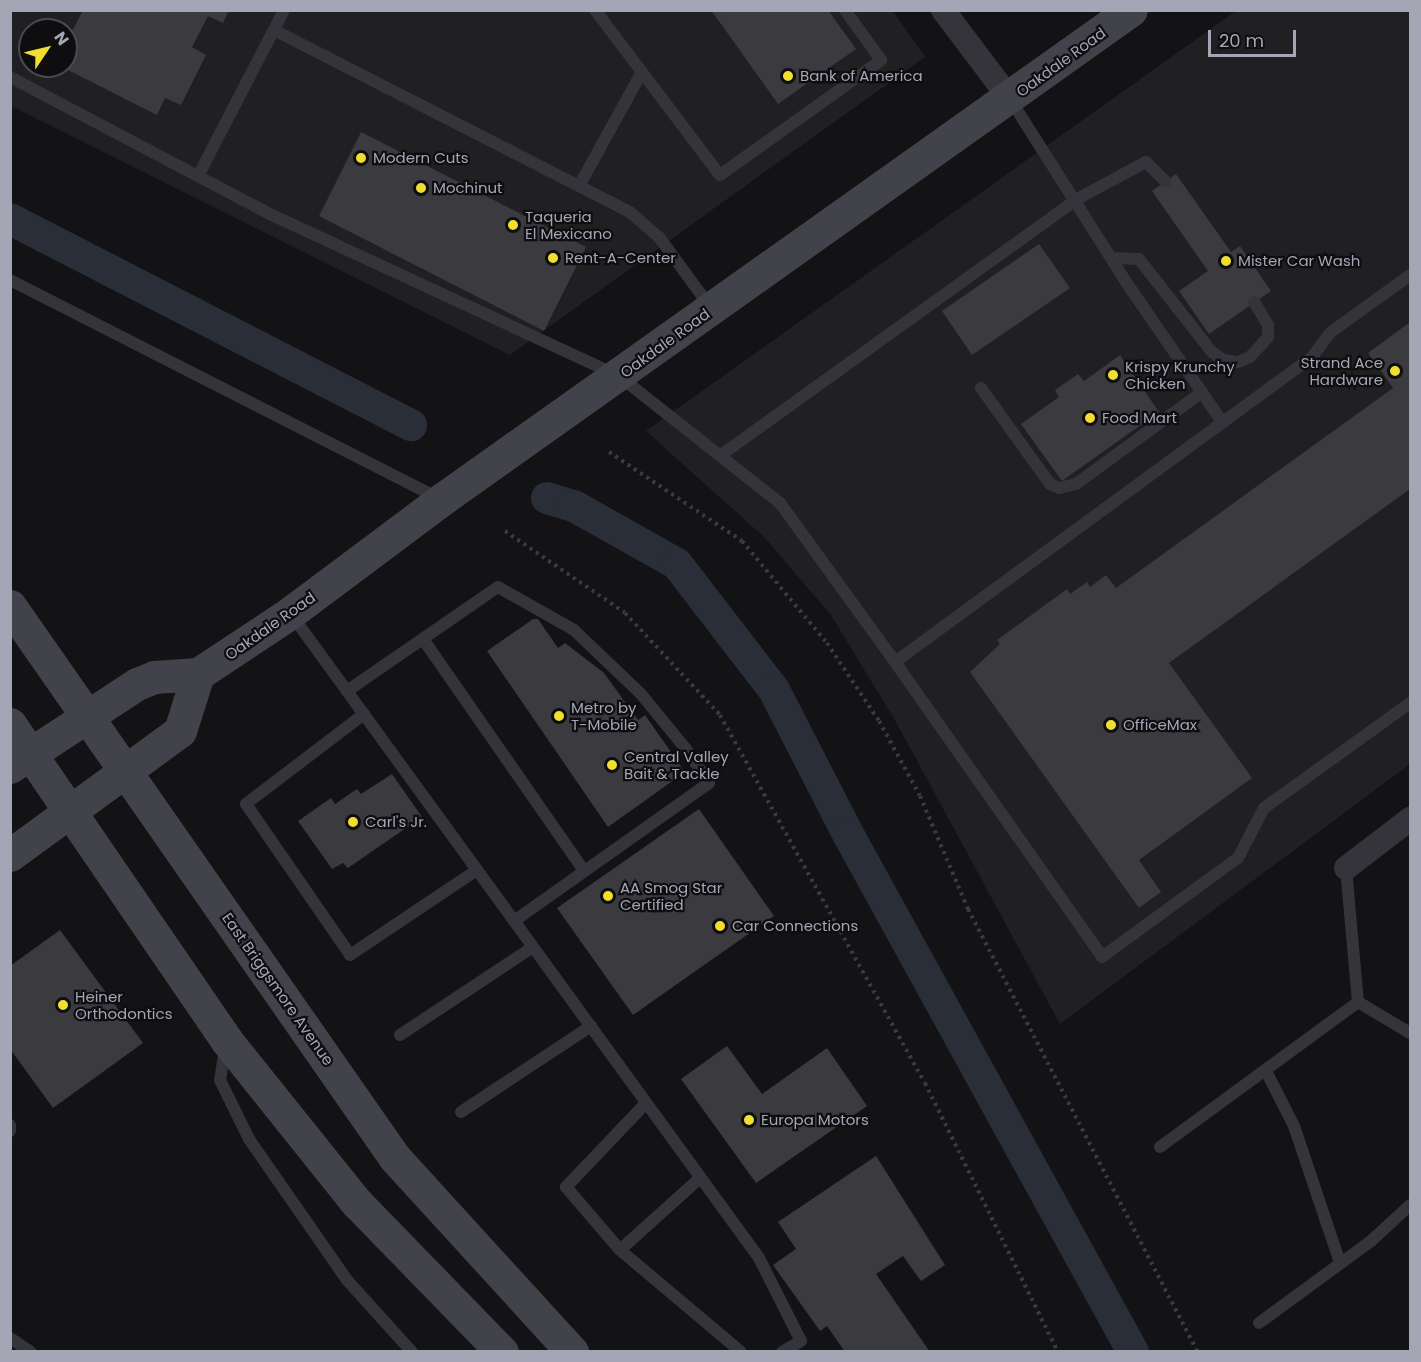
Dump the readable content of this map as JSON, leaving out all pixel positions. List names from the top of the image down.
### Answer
{
  "streets": {
    "main road": ["Oakdale Road", "East Briggsmore Avenue"]
  },
  "crossings": [
    ["Oakdale Road", "East Briggsmore Avenue"]
  ],
  "places": [
    "Bank of America",
    "Modern Cuts",
    "Mochinut",
    "Taqueria El Mexicano",
    "Rent-A-Center",
    "Mister Car Wash",
    "Strand Ace Hardware",
    "Krispy Krunchy Chicken",
    "Food Mart",
    "Metro by T-Mobile",
    "OfficeMax",
    "Central Valley Bait & Tackle",
    "Carl's Jr.",
    "AA Smog Star Certified",
    "Car Connections",
    "Heiner Orthodontics",
    "Europa Motors"
  ],
  "scale_bar": "20 m",
  "north": "top right"
}
